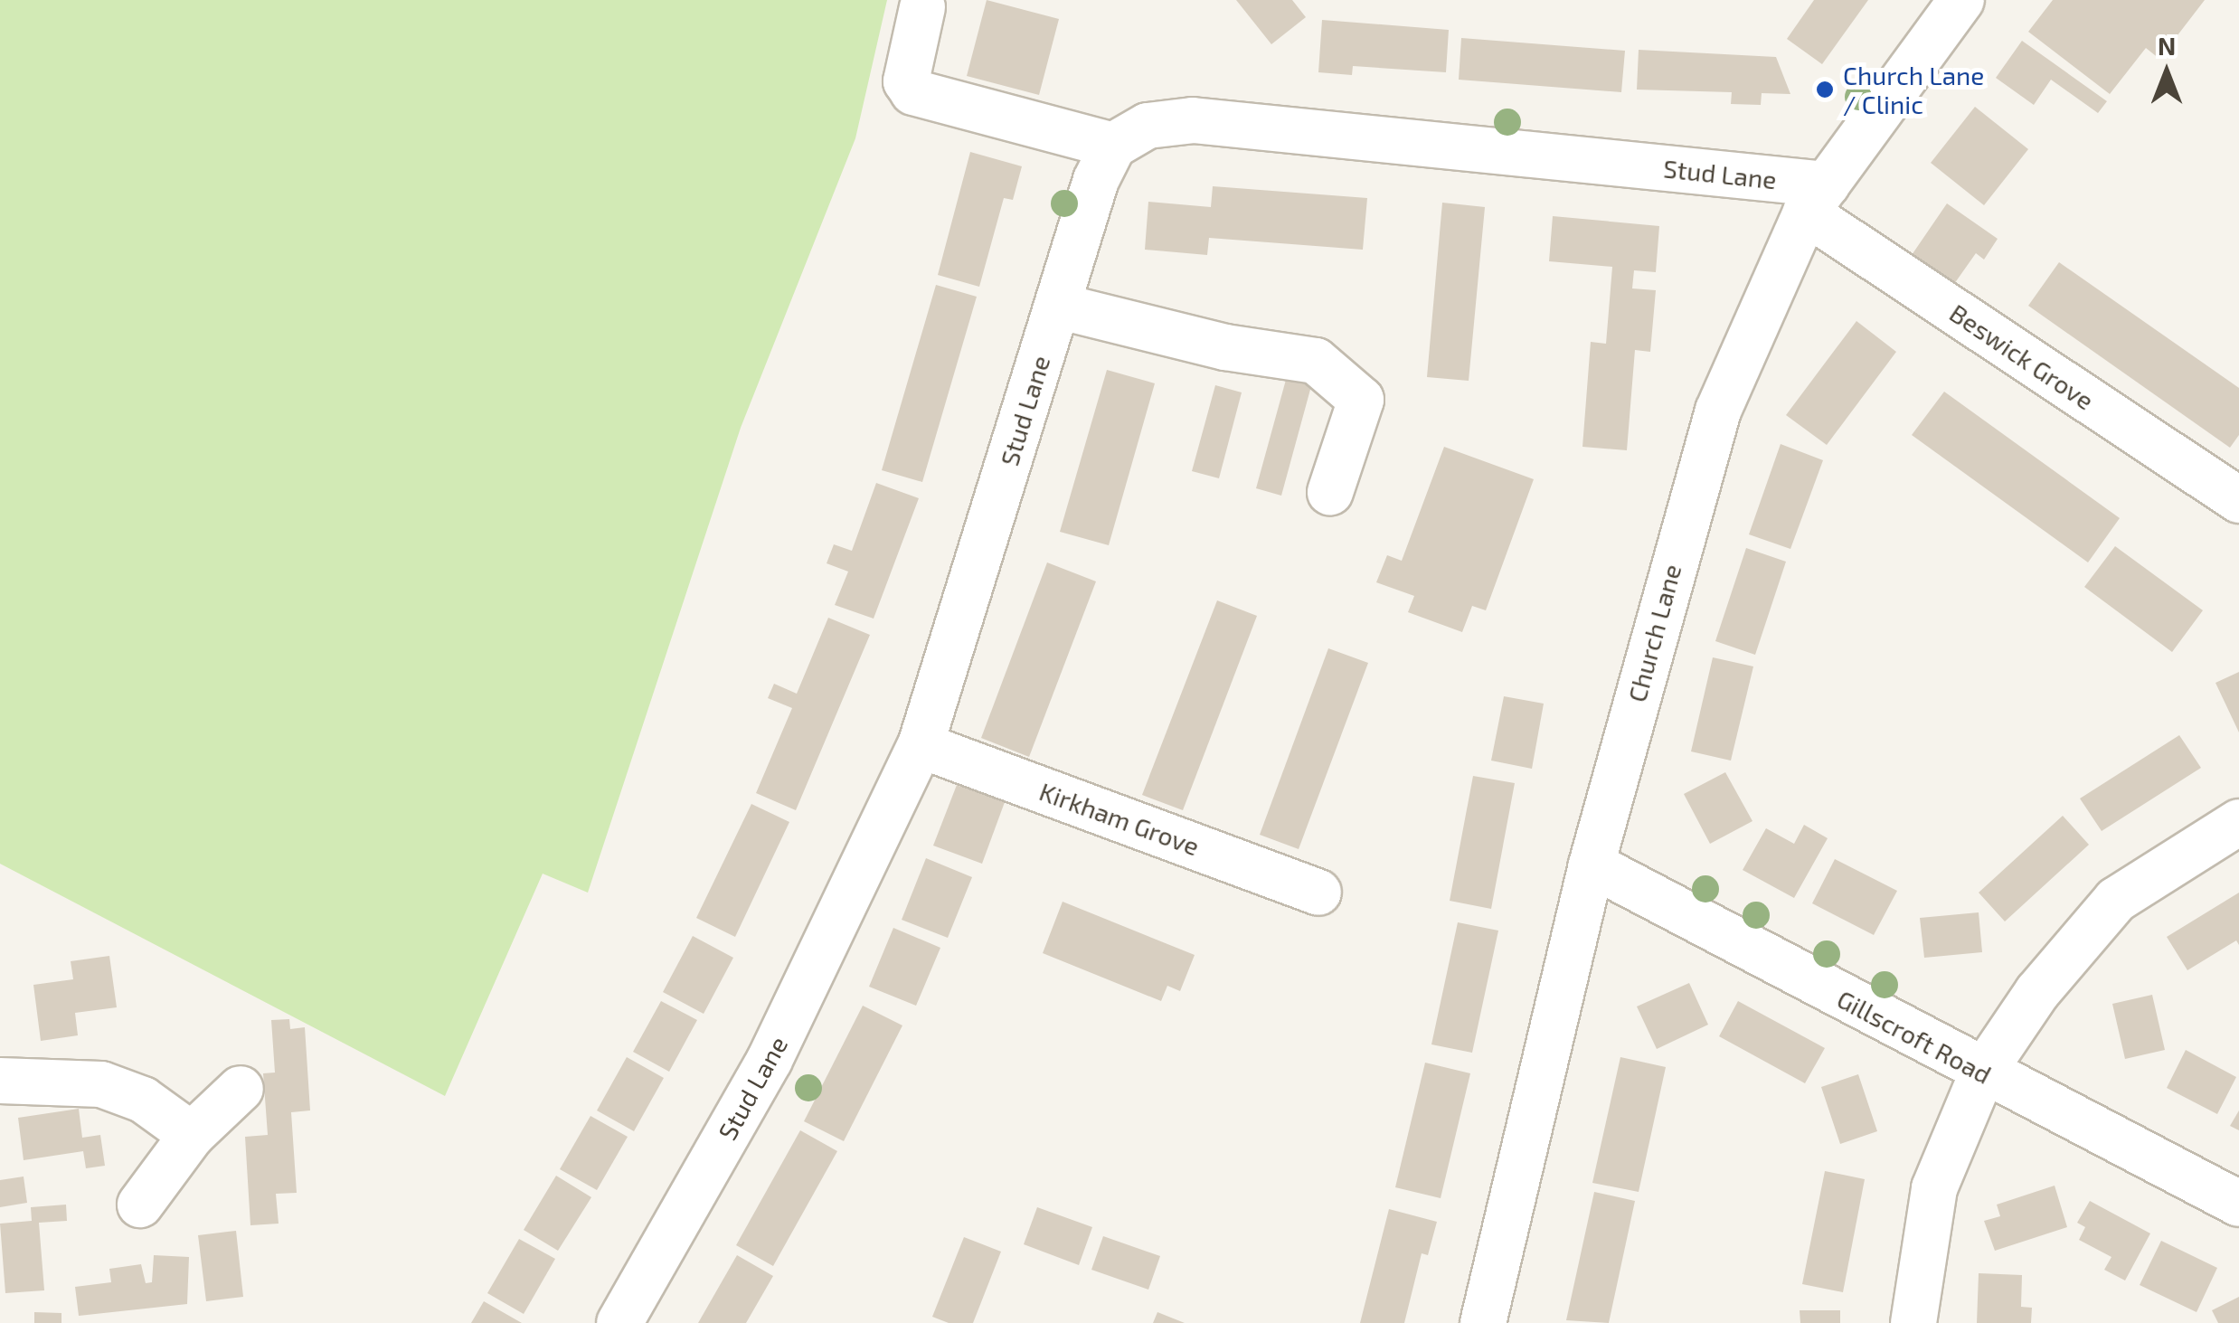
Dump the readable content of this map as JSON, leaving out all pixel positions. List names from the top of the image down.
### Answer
{
  "streets": {
    "street": [
      "Stud Lane",
      "Beswick Grove",
      "Church Lane",
      "Kirkham Grove",
      "Gillscroft Road"
    ]
  },
  "crossings": [
    ["Stud Lane", "Beswick Grove"],
    ["Stud Lane", "Church Lane"],
    ["Stud Lane", "Kirkham Grove"],
    ["Beswick Grove", "Church Lane"],
    ["Church Lane", "Gillscroft Road"]
  ],
  "places": ["Church Lane / Clinic"],
  "north": "top"
}
